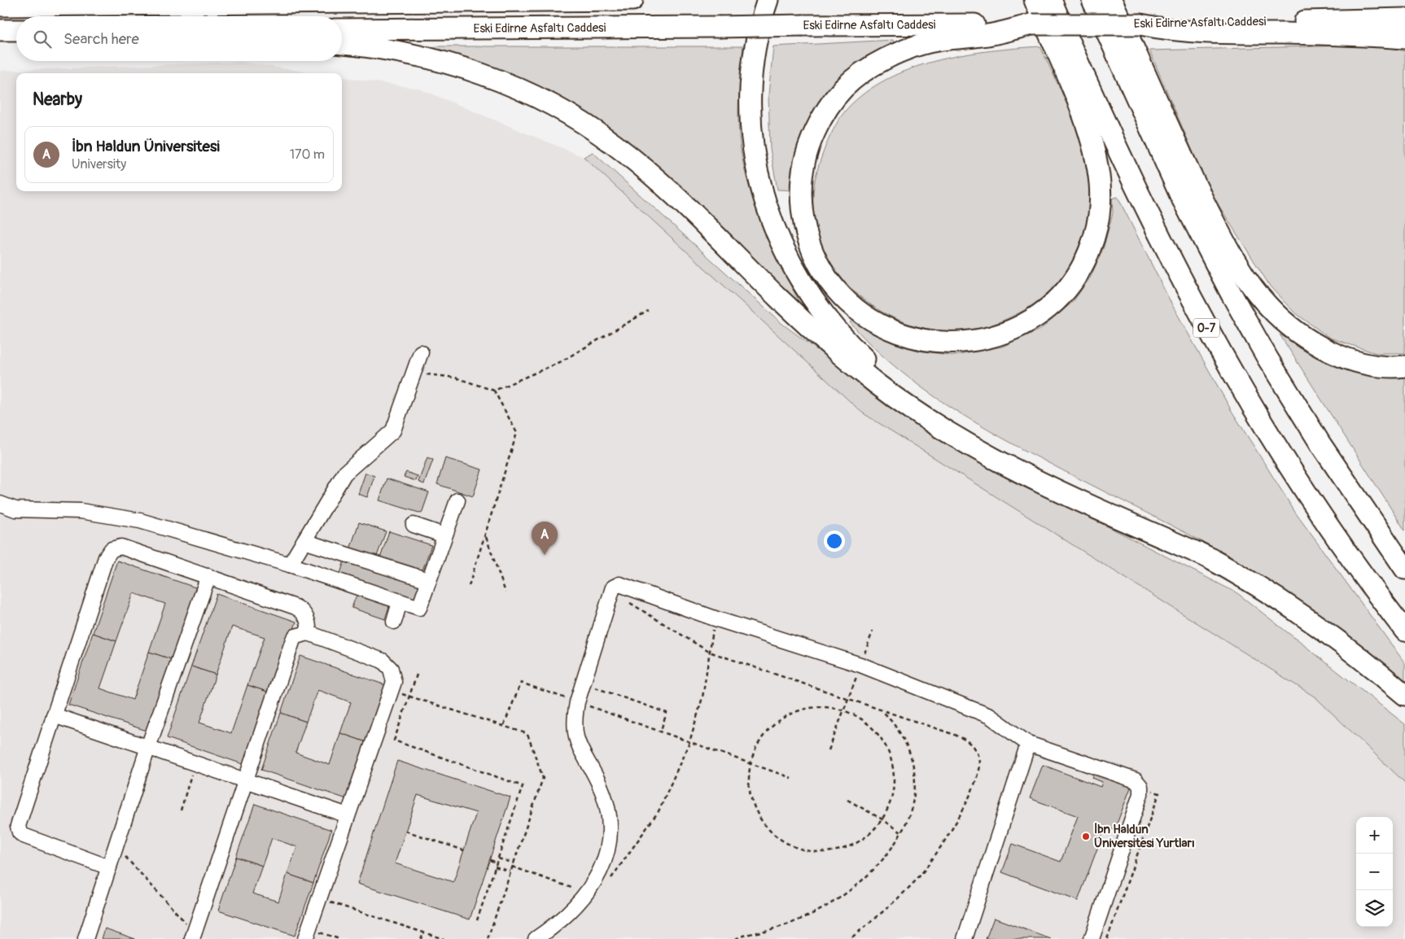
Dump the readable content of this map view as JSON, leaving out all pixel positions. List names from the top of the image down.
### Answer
{
  "streets": {
    "highway": ["Eski Edirne Asfaltı Caddesi", "O-7"]
  },
  "places": ["İbn Haldun Üniversitesi Yurtları"],
  "page": {
    "search": "Search here",
    "heading": "Nearby",
    "list": [
      {
        "mark": "A",
        "name": "İbn Haldun Üniversitesi",
        "note": "University",
        "value": "170 m"
      }
    ],
    "pins": "A",
    "map_buttons": ["+", "−"]
  }
}
